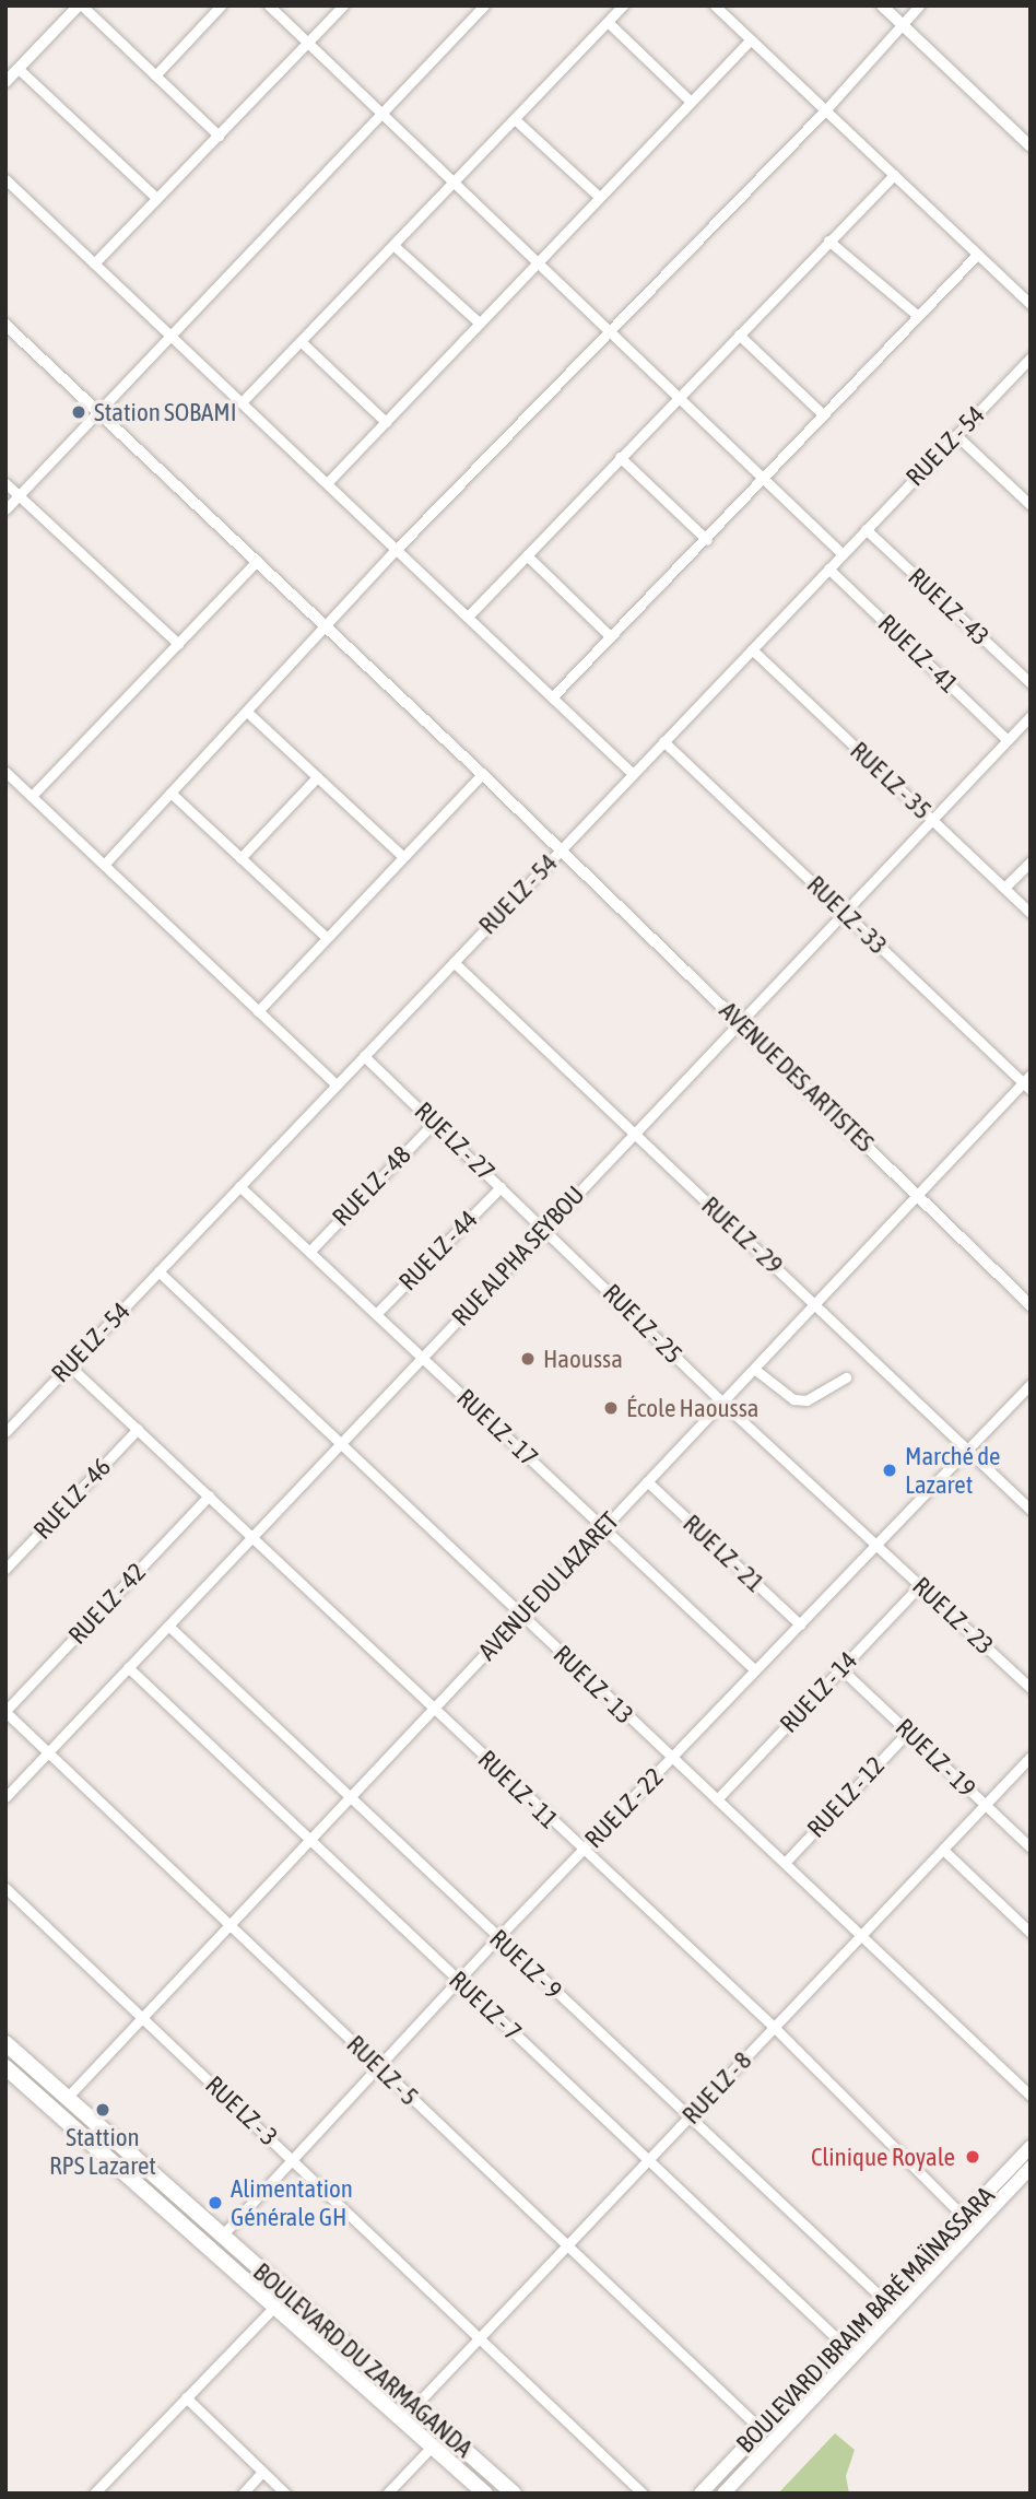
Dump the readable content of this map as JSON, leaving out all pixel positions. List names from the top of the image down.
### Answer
{
  "streets": {
    "main road": ["BOULEVARD IBRAIM BARÉ MAÏNASSARA", "BOULEVARD DU ZARMAGANDA"],
    "street": [
      "RUE LZ - 54",
      "RUE LZ - 43",
      "RUE LZ - 41",
      "RUE LZ - 35",
      "RUE LZ - 33",
      "AVENUE DES ARTISTES",
      "RUE LZ - 27",
      "RUE LZ - 48",
      "RUE LZ - 29",
      "RUE LZ - 44",
      "RUE ALPHA SEYBOU",
      "RUE LZ - 25",
      "RUE LZ - 17",
      "RUE LZ - 46",
      "RUE LZ - 21",
      "AVENUE DU LAZARET",
      "RUE LZ - 42",
      "RUE LZ - 23",
      "RUE LZ - 13",
      "RUE LZ - 14",
      "RUE LZ - 19",
      "RUE LZ - 11",
      "RUE LZ - 12",
      "RUE LZ - 22",
      "RUE LZ - 9",
      "RUE LZ - 7",
      "RUE LZ - 5",
      "RUE LZ - 8",
      "RUE LZ - 3"
    ]
  },
  "crossings": [
    ["RUE LZ - 54", "RUE LZ - 43"],
    ["RUE LZ - 54", "RUE LZ - 41"],
    ["RUE LZ - 54", "RUE LZ - 35"],
    ["RUE LZ - 54", "RUE LZ - 33"],
    ["RUE LZ - 54", "AVENUE DES ARTISTES"],
    ["RUE LZ - 54", "RUE LZ - 27"],
    ["RUE LZ - 54", "RUE LZ - 29"],
    ["RUE LZ - 54", "RUE LZ - 17"],
    ["RUE LZ - 54", "RUE LZ - 13"],
    ["RUE LZ - 54", "RUE LZ - 11"],
    ["RUE LZ - 41", "RUE ALPHA SEYBOU"],
    ["RUE LZ - 35", "RUE ALPHA SEYBOU"],
    ["RUE LZ - 33", "RUE ALPHA SEYBOU"],
    ["RUE LZ - 33", "AVENUE DU LAZARET"],
    ["AVENUE DES ARTISTES", "RUE ALPHA SEYBOU"],
    ["AVENUE DES ARTISTES", "AVENUE DU LAZARET"],
    ["RUE LZ - 27", "RUE LZ - 48"],
    ["RUE LZ - 27", "RUE LZ - 44"],
    ["RUE LZ - 27", "RUE ALPHA SEYBOU"],
    ["RUE LZ - 27", "RUE LZ - 25"],
    ["RUE LZ - 48", "RUE LZ - 17"],
    ["RUE LZ - 29", "RUE ALPHA SEYBOU"],
    ["RUE LZ - 29", "AVENUE DU LAZARET"],
    ["RUE LZ - 29", "RUE LZ - 22"],
    ["RUE LZ - 44", "RUE LZ - 17"],
    ["RUE ALPHA SEYBOU", "RUE LZ - 25"],
    ["RUE ALPHA SEYBOU", "RUE LZ - 17"],
    ["RUE ALPHA SEYBOU", "RUE LZ - 13"],
    ["RUE ALPHA SEYBOU", "RUE LZ - 11"],
    ["RUE ALPHA SEYBOU", "RUE LZ - 9"],
    ["RUE ALPHA SEYBOU", "RUE LZ - 7"],
    ["RUE ALPHA SEYBOU", "RUE LZ - 5"],
    ["RUE LZ - 25", "AVENUE DU LAZARET"],
    ["RUE LZ - 25", "RUE LZ - 23"],
    ["RUE LZ - 25", "RUE LZ - 22"],
    ["RUE LZ - 17", "AVENUE DU LAZARET"],
    ["RUE LZ - 17", "RUE LZ - 22"],
    ["RUE LZ - 46", "RUE LZ - 11"],
    ["RUE LZ - 21", "AVENUE DU LAZARET"],
    ["RUE LZ - 21", "RUE LZ - 22"],
    ["AVENUE DU LAZARET", "RUE LZ - 13"],
    ["AVENUE DU LAZARET", "RUE LZ - 11"],
    ["AVENUE DU LAZARET", "RUE LZ - 9"],
    ["AVENUE DU LAZARET", "RUE LZ - 7"],
    ["AVENUE DU LAZARET", "RUE LZ - 5"],
    ["AVENUE DU LAZARET", "RUE LZ - 3"],
    ["AVENUE DU LAZARET", "BOULEVARD DU ZARMAGANDA"],
    ["RUE LZ - 42", "RUE LZ - 11"],
    ["RUE LZ - 42", "RUE LZ - 5"],
    ["RUE LZ - 23", "RUE LZ - 14"],
    ["RUE LZ - 23", "RUE LZ - 22"],
    ["RUE LZ - 13", "RUE LZ - 14"],
    ["RUE LZ - 13", "RUE LZ - 12"],
    ["RUE LZ - 13", "RUE LZ - 22"],
    ["RUE LZ - 13", "RUE LZ - 8"],
    ["RUE LZ - 14", "RUE LZ - 19"],
    ["RUE LZ - 19", "RUE LZ - 12"],
    ["RUE LZ - 19", "RUE LZ - 8"],
    ["RUE LZ - 11", "RUE LZ - 22"],
    ["RUE LZ - 11", "RUE LZ - 8"],
    ["RUE LZ - 11", "BOULEVARD IBRAIM BARÉ MAÏNASSARA"],
    ["RUE LZ - 22", "RUE LZ - 9"],
    ["RUE LZ - 22", "RUE LZ - 7"],
    ["RUE LZ - 22", "RUE LZ - 5"],
    ["RUE LZ - 22", "RUE LZ - 3"],
    ["RUE LZ - 22", "BOULEVARD DU ZARMAGANDA"],
    ["RUE LZ - 9", "RUE LZ - 8"],
    ["RUE LZ - 9", "BOULEVARD IBRAIM BARÉ MAÏNASSARA"],
    ["RUE LZ - 7", "RUE LZ - 8"],
    ["RUE LZ - 7", "BOULEVARD IBRAIM BARÉ MAÏNASSARA"],
    ["RUE LZ - 5", "RUE LZ - 8"],
    ["RUE LZ - 5", "BOULEVARD IBRAIM BARÉ MAÏNASSARA"],
    ["RUE LZ - 8", "RUE LZ - 3"],
    ["RUE LZ - 8", "BOULEVARD DU ZARMAGANDA"]
  ],
  "places": [
    "Station SOBAMI",
    "Haoussa",
    "École Haoussa",
    "Marché de Lazaret",
    "Stattion RPS Lazaret",
    "Clinique Royale",
    "Alimentation Générale GH"
  ]
}
